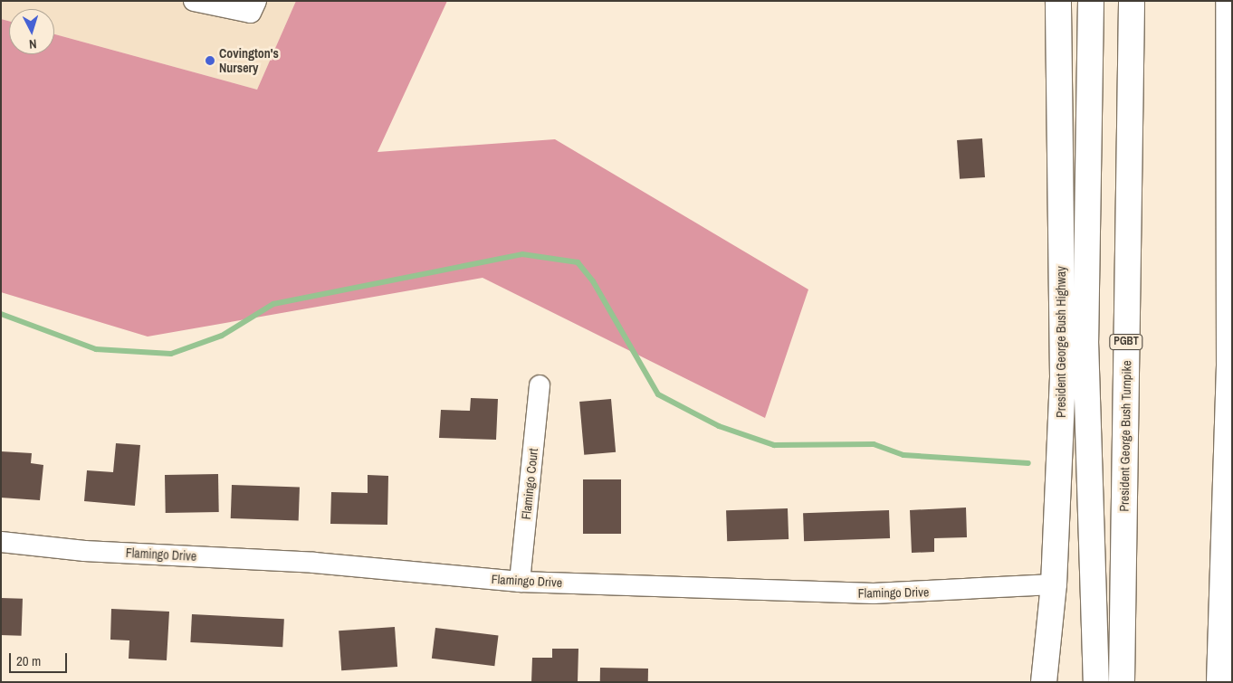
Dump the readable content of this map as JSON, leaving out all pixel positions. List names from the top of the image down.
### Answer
{
  "streets": {
    "main road": ["President George Bush Highway", "PGBT", "President George Bush Turnpike"],
    "street": ["Flamingo Court", "Flamingo Drive"]
  },
  "crossings": [
    ["President George Bush Highway", "Flamingo Drive"],
    ["Flamingo Court", "Flamingo Drive"]
  ],
  "places": ["Covington's Nursery"],
  "scale_bar": "20 m",
  "north": "bottom"
}
